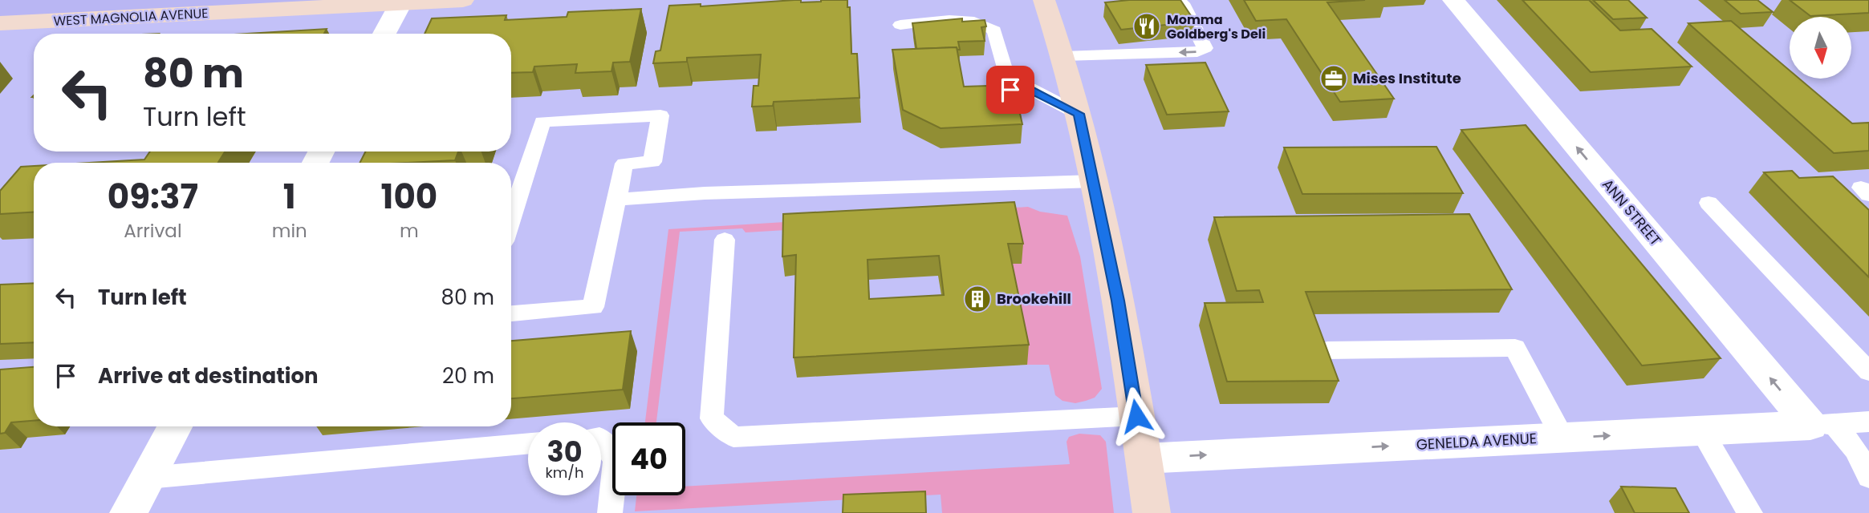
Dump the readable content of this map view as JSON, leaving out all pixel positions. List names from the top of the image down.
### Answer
{
  "streets": {
    "street": ["WEST MAGNOLIA AVENUE", "ANN STREET", "GENELDA AVENUE"]
  },
  "crossings": [
    ["ANN STREET", "GENELDA AVENUE"]
  ],
  "one_way": ["ANN STREET", "GENELDA AVENUE"],
  "places": {
    "restaurant": ["Momma Goldberg's Deli"],
    "office": ["Mises Institute"],
    "building": ["Brookehill"]
  },
  "north": "bottom",
  "page": {
    "turn": ["80 m", "Turn left"],
    "eta": [
      "09:37",
      "Arrival",
      "1",
      "min",
      "100",
      "m"
    ],
    "list": [
      {
        "name": "Turn left",
        "value": "80 m"
      },
      {
        "name": "Arrive at destination",
        "value": "20 m"
      }
    ],
    "speed": "30 km/h",
    "limit": "40"
  }
}
